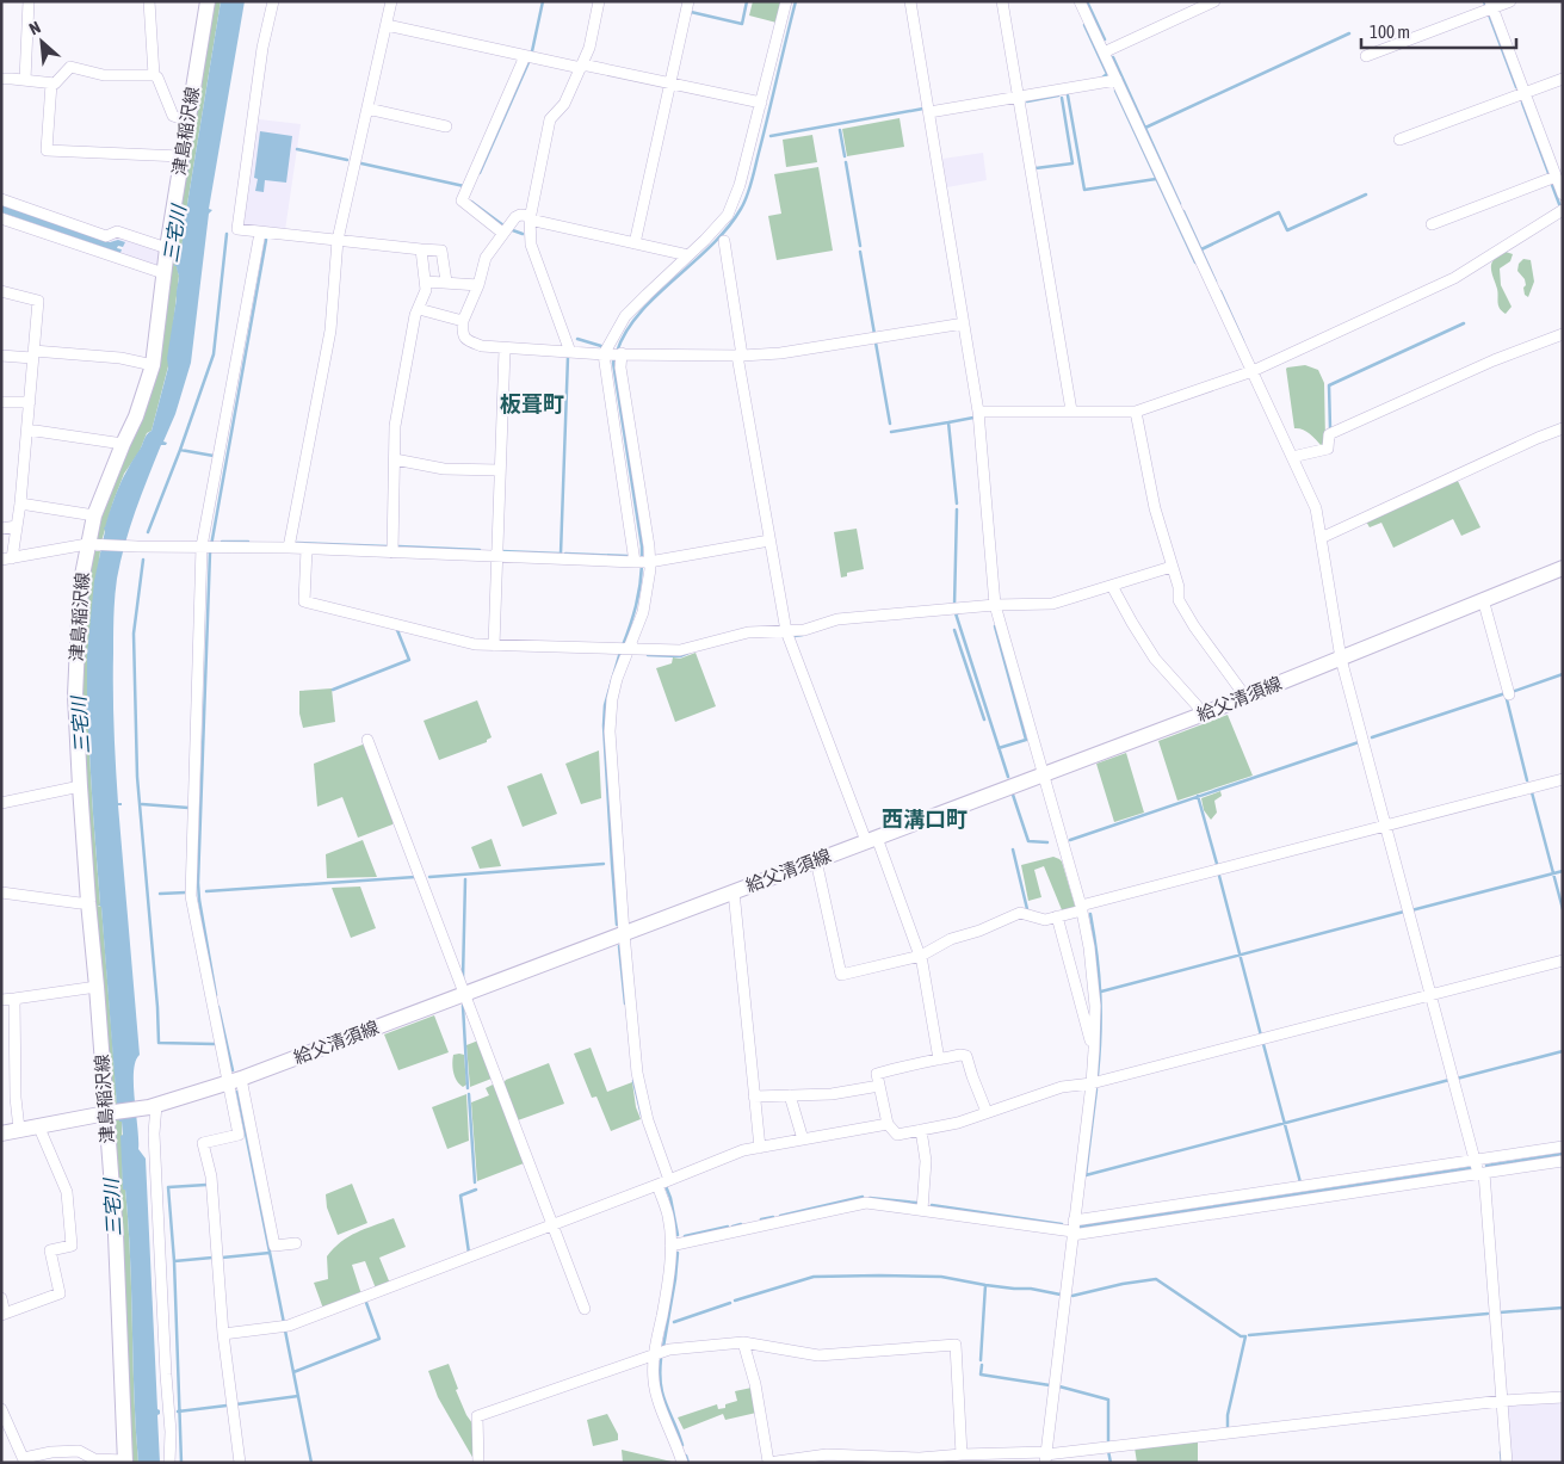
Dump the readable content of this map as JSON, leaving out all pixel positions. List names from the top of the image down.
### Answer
{
  "streets": {
    "main road": ["津島稲沢線", "給父清須線"]
  },
  "crossings": [
    ["津島稲沢線", "給父清須線"]
  ],
  "districts": ["板葺町", "西溝口町"],
  "water": ["三宅川"],
  "scale_bar": "100 m",
  "north": "top left"
}
